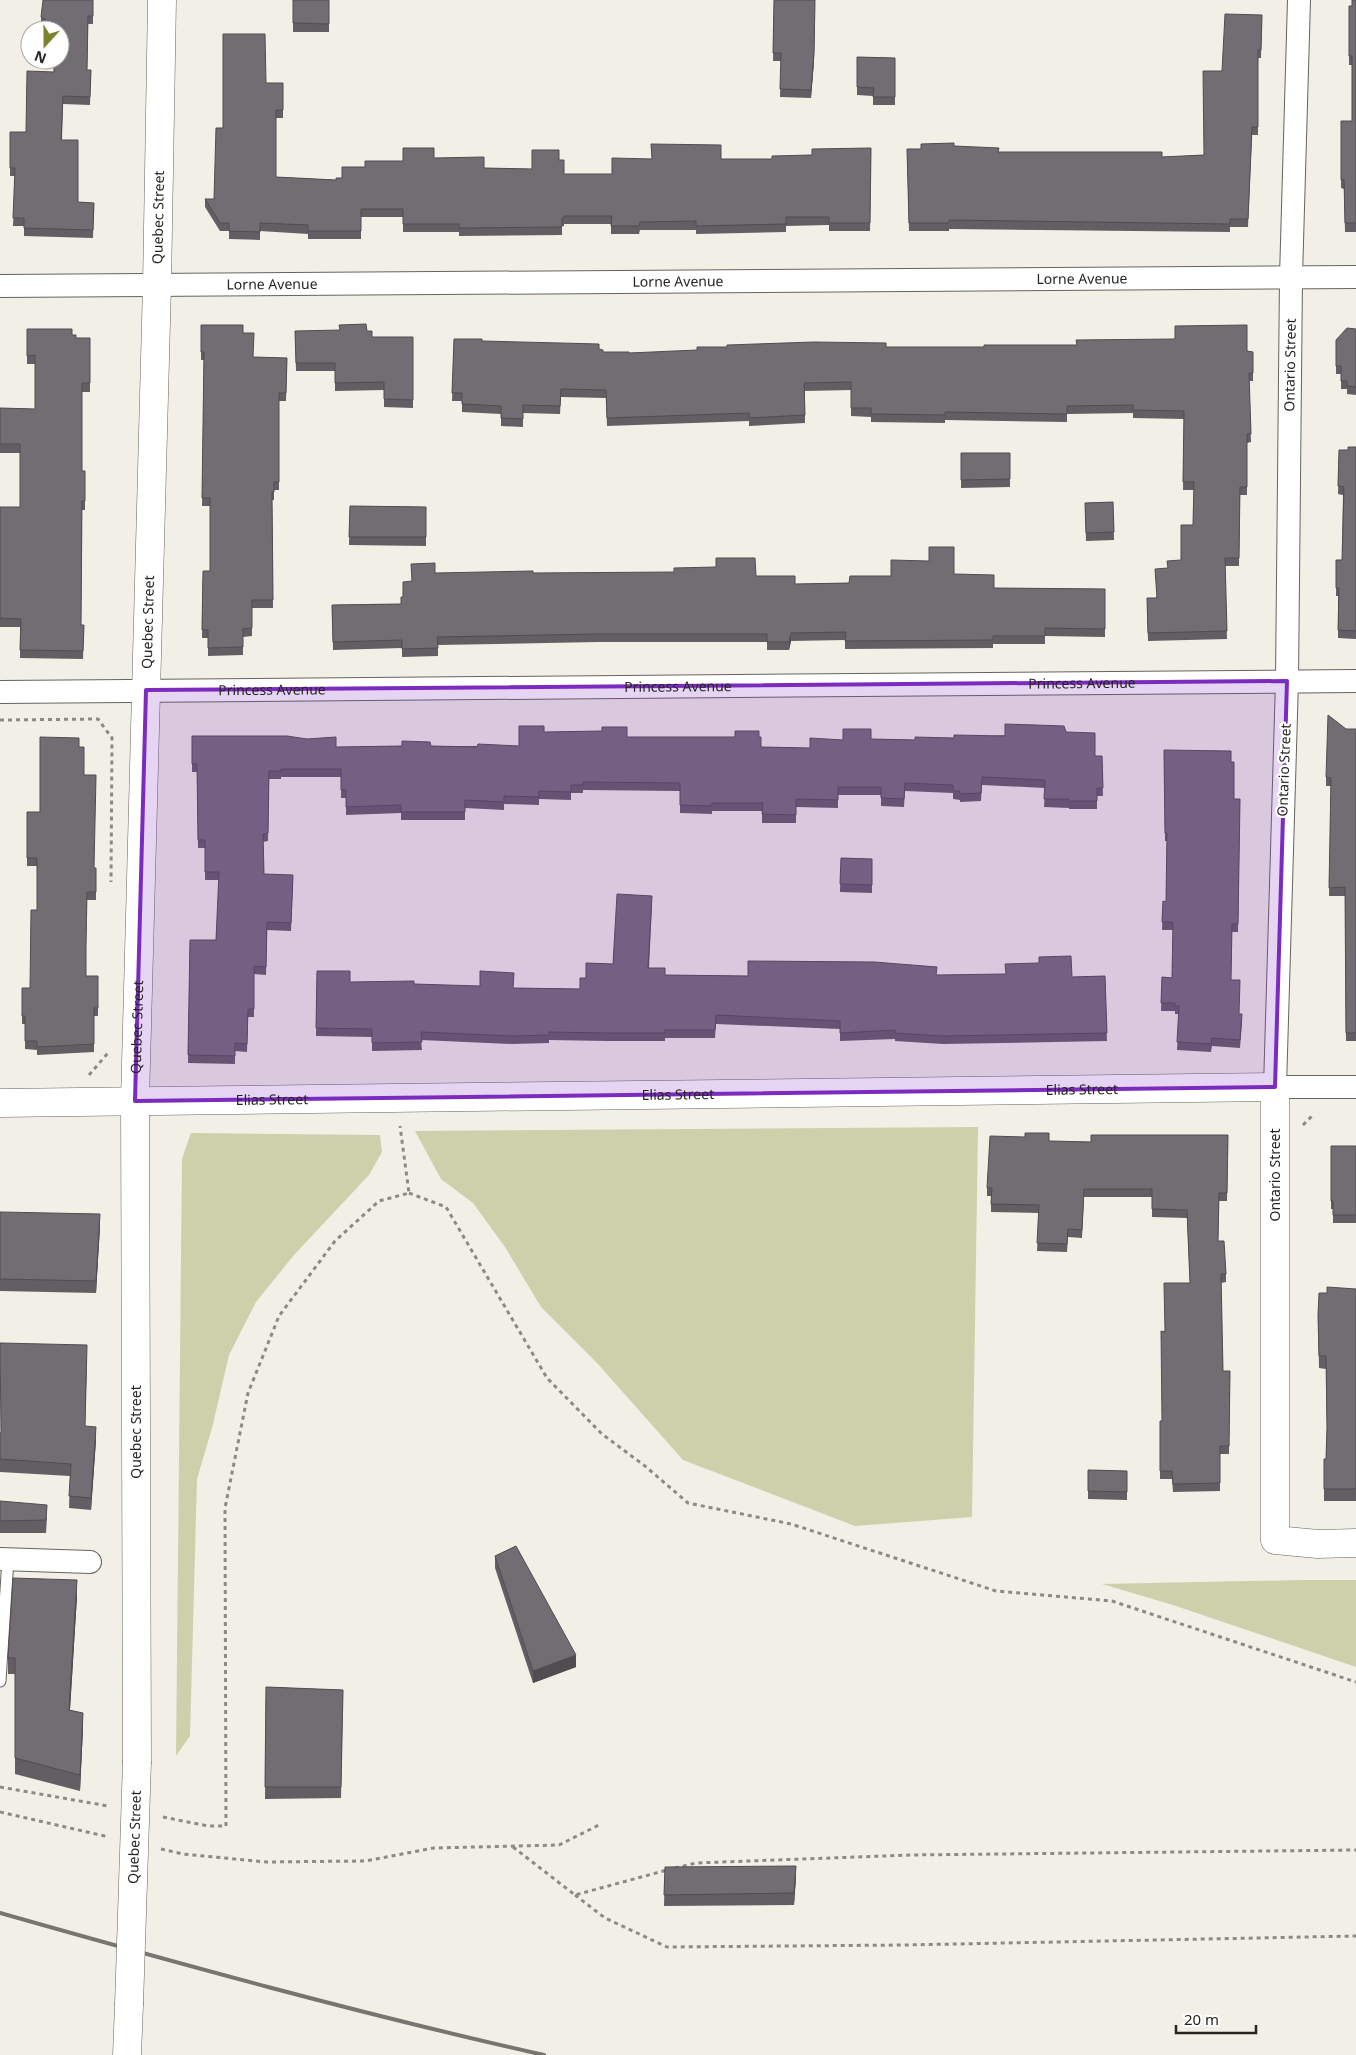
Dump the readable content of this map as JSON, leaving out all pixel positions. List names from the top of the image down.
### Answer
{
  "streets": {
    "street": [
      "Quebec Street",
      "Lorne Avenue",
      "Ontario Street",
      "Princess Avenue",
      "Elias Street"
    ]
  },
  "crossings": [
    ["Quebec Street", "Lorne Avenue"],
    ["Quebec Street", "Princess Avenue"],
    ["Quebec Street", "Elias Street"],
    ["Lorne Avenue", "Ontario Street"],
    ["Ontario Street", "Princess Avenue"],
    ["Ontario Street", "Elias Street"]
  ],
  "scale_bar": "20 m",
  "north": "bottom"
}
